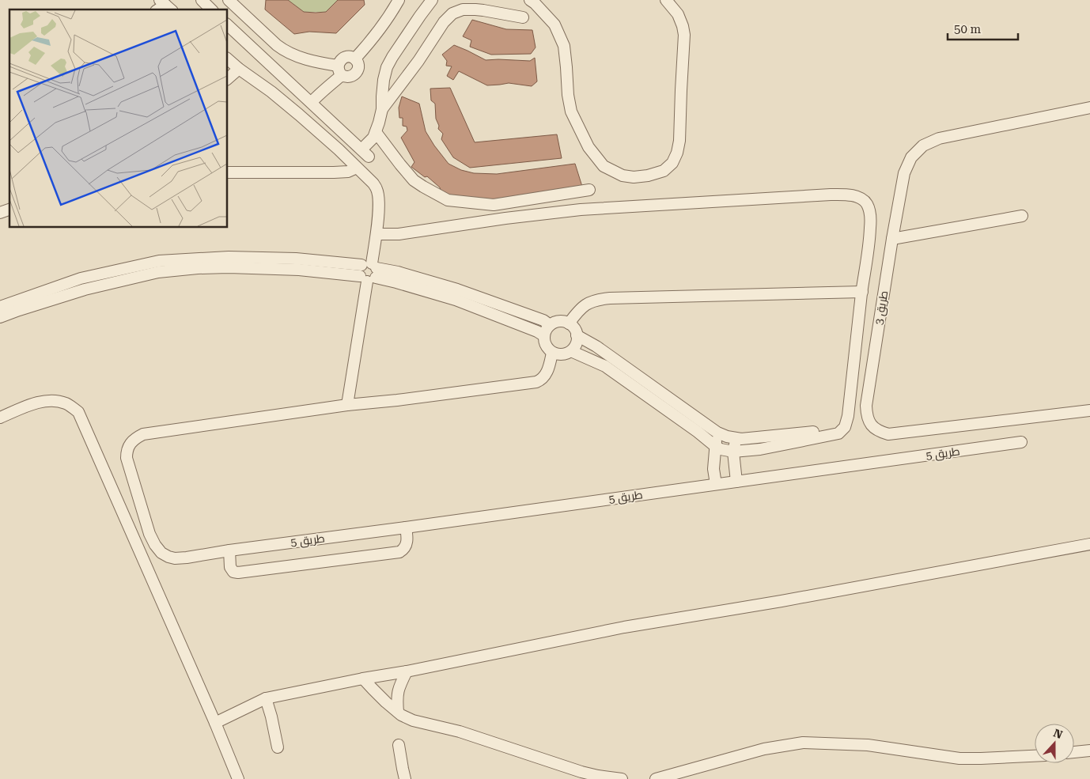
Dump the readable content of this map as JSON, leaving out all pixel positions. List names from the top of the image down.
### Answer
{
  "streets": {
    "street": ["طريق 3", "طريق 5"]
  },
  "scale_bar": "50 m",
  "north": "top"
}
